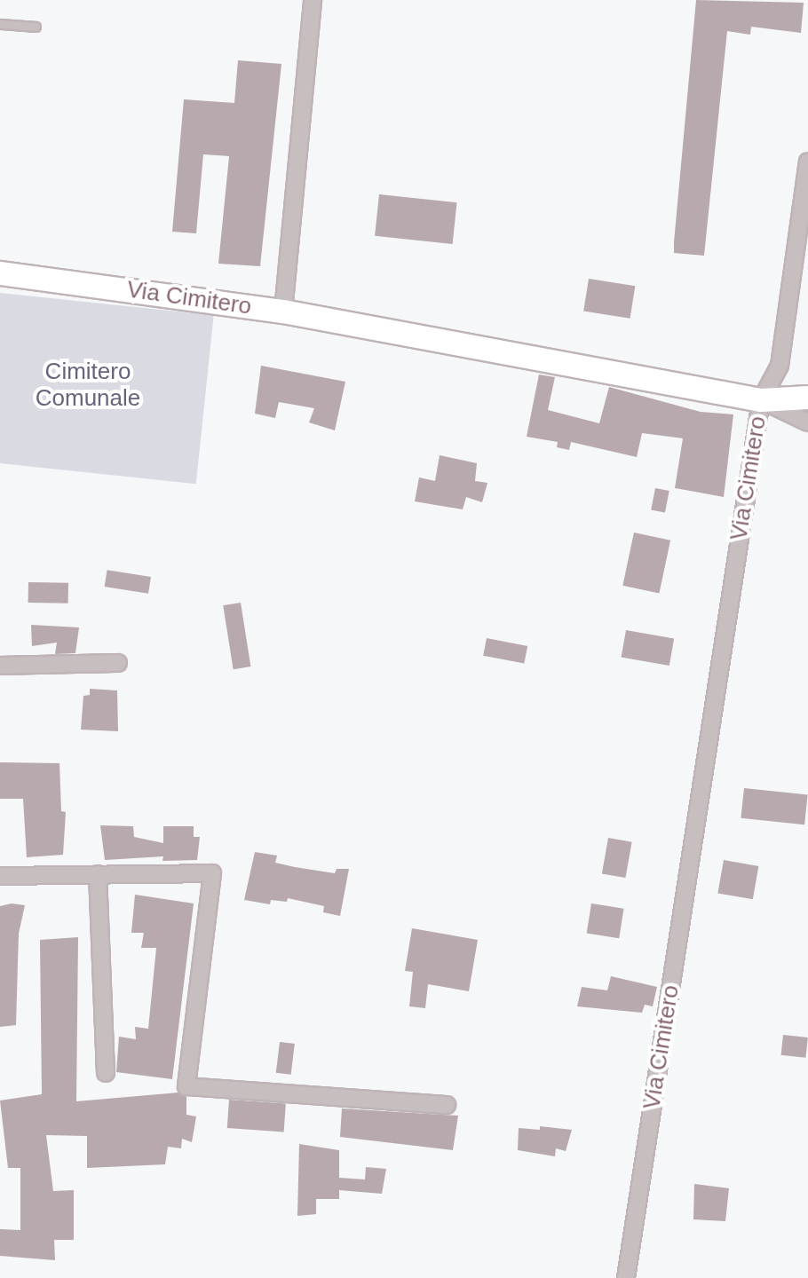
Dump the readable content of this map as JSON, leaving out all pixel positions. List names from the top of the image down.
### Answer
{
  "streets": {
    "street": ["Via Cimitero"]
  },
  "parks": ["Cimitero Comunale"]
}
